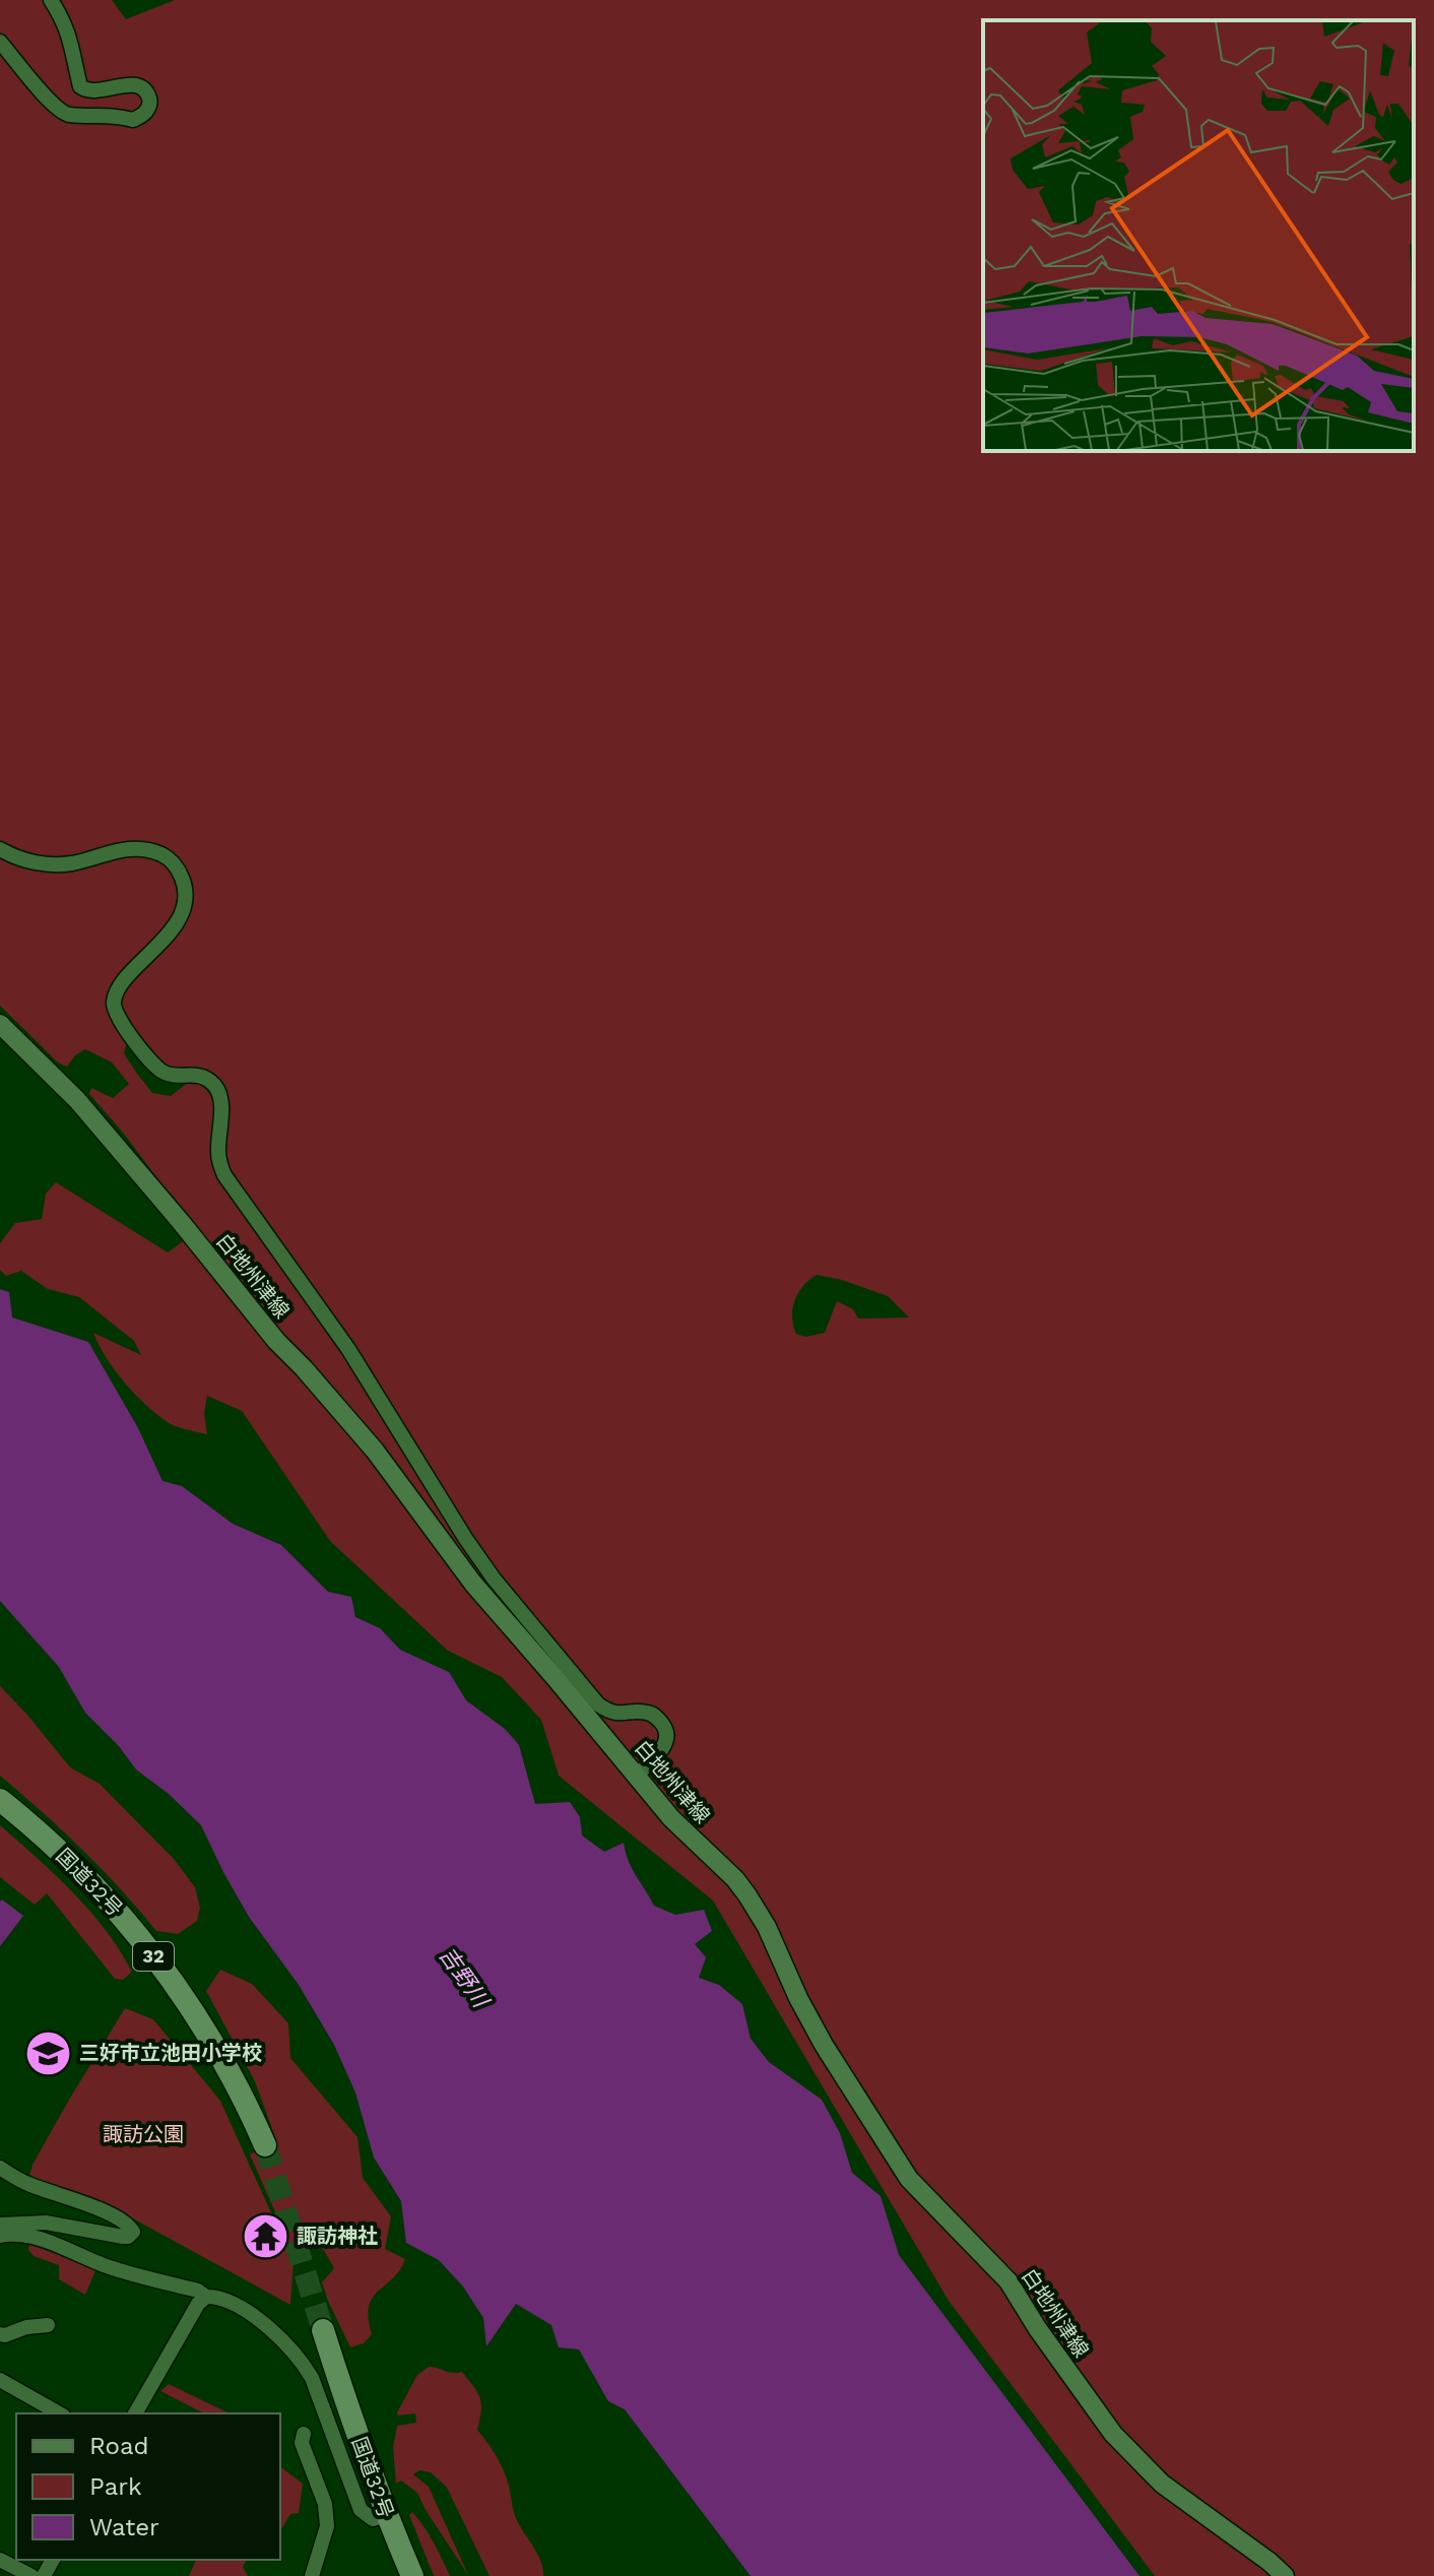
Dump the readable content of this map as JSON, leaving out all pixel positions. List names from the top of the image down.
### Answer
{
  "streets": {
    "highway": ["国道32号", "32"],
    "main road": ["白地州津線"]
  },
  "water": ["吉野川"],
  "parks": ["諏訪公園"],
  "places": {
    "school or university": ["三好市立池田小学校"],
    "temple": ["諏訪神社"]
  },
  "legend": ["Road", "Park", "Water"]
}
